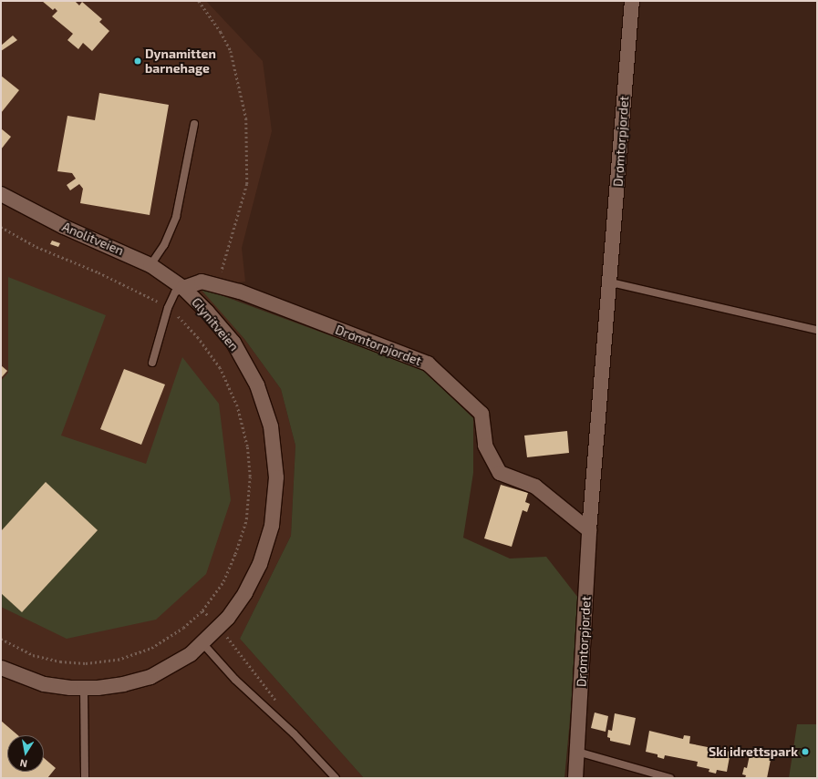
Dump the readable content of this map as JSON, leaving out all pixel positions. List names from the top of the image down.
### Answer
{
  "streets": {
    "street": ["Drømtorpjordet", "Anolitveien", "Glynitveien"]
  },
  "crossings": [
    ["Drømtorpjordet", "Anolitveien"],
    ["Drømtorpjordet", "Glynitveien"],
    ["Anolitveien", "Glynitveien"]
  ],
  "places": ["Dynamitten barnehage", "Ski idrettspark"],
  "north": "bottom"
}
